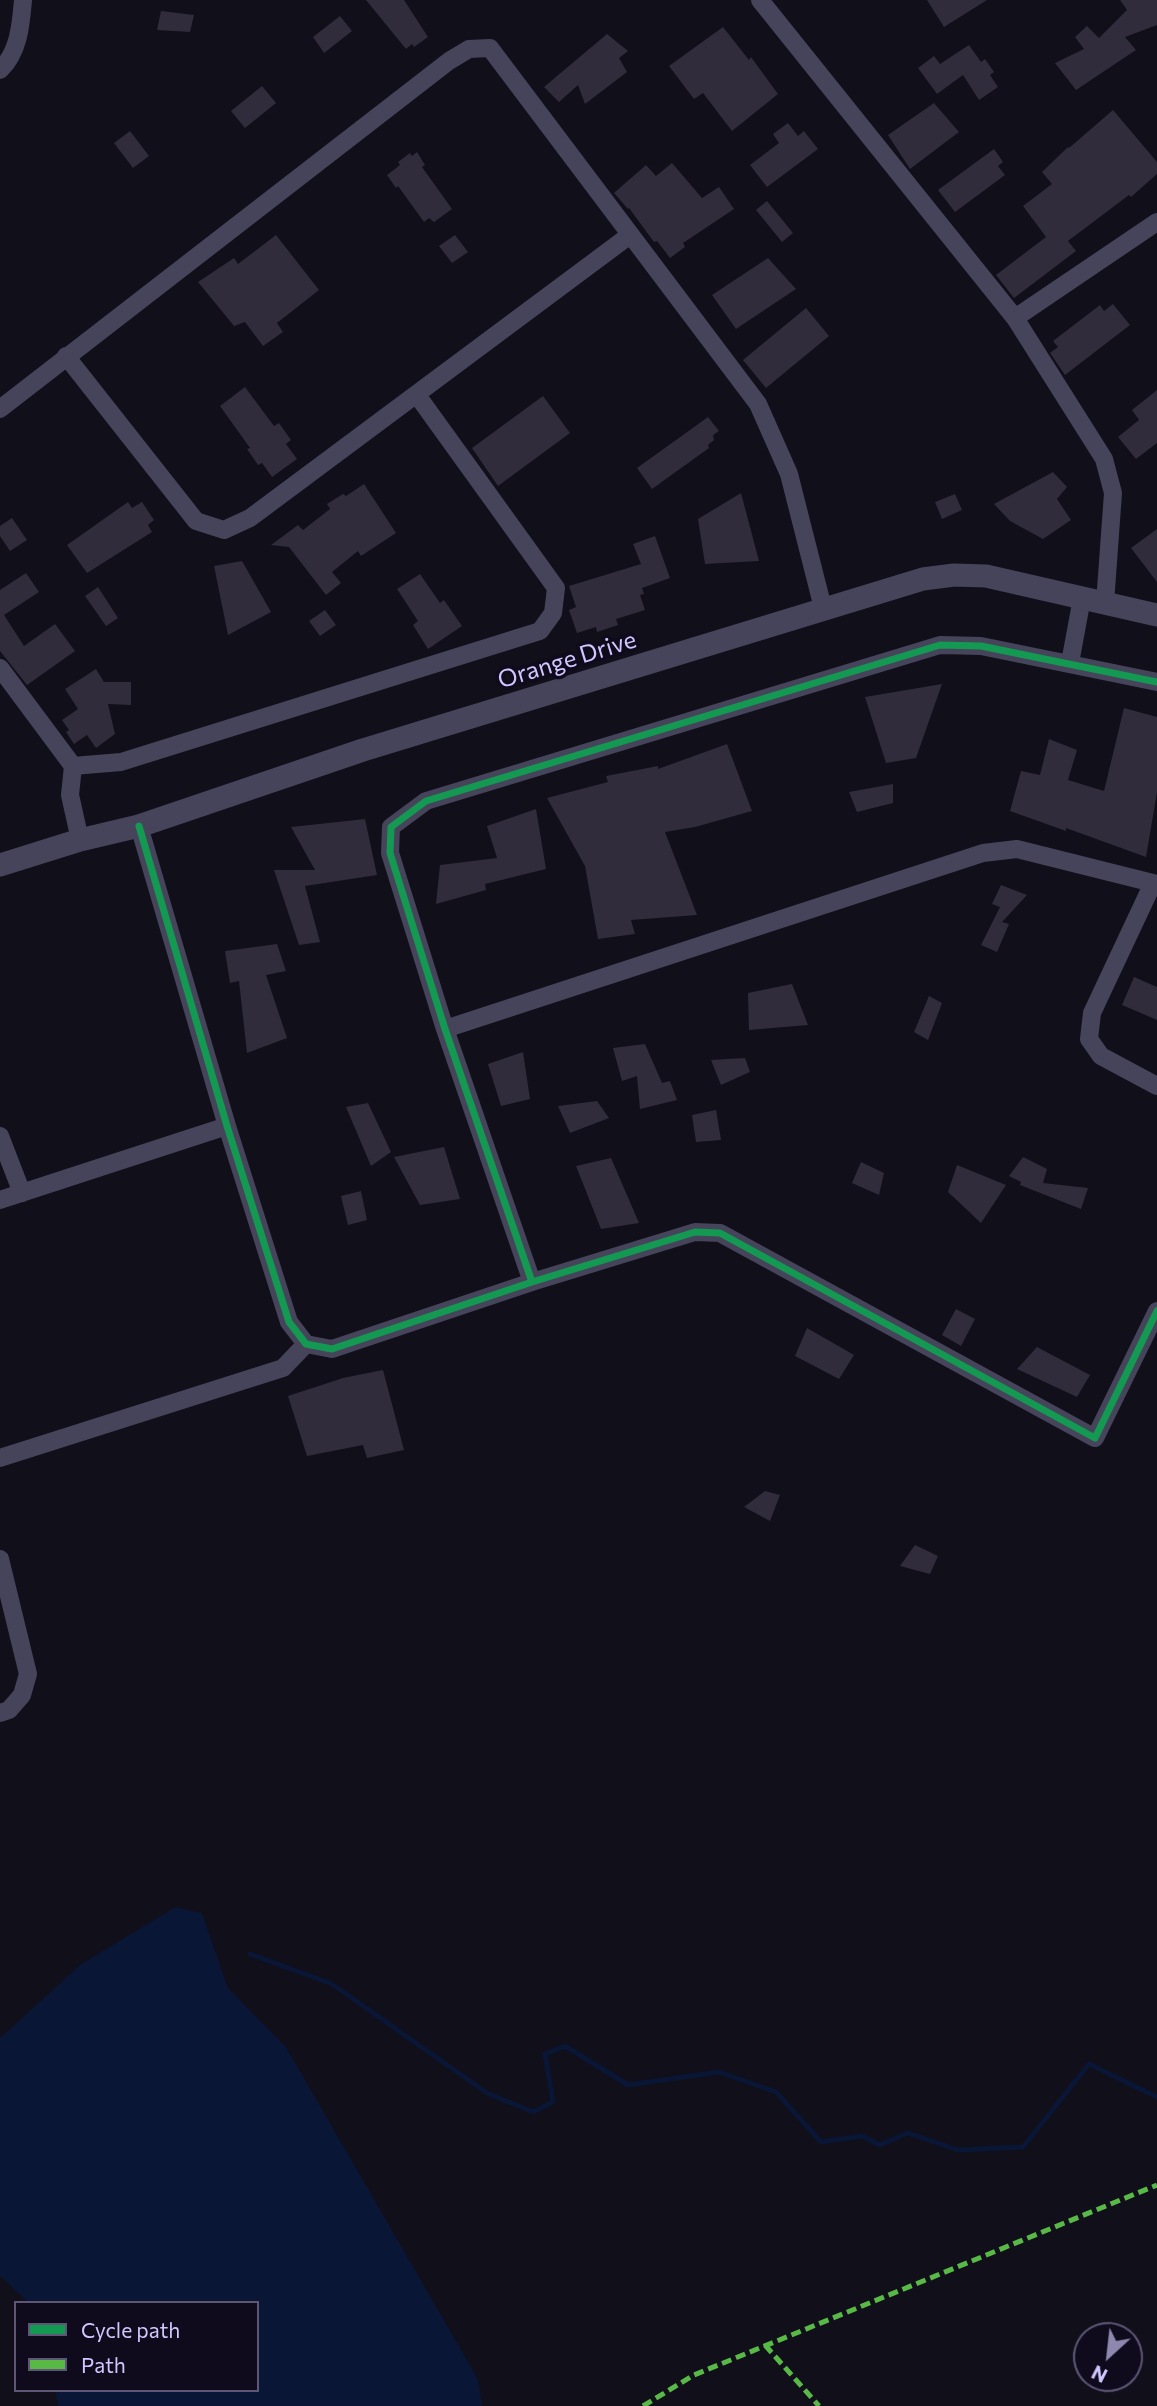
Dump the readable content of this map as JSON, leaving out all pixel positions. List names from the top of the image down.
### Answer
{
  "streets": {
    "street": ["Orange Drive"]
  },
  "legend": ["Cycle path", "Path"],
  "north": "bottom left"
}
